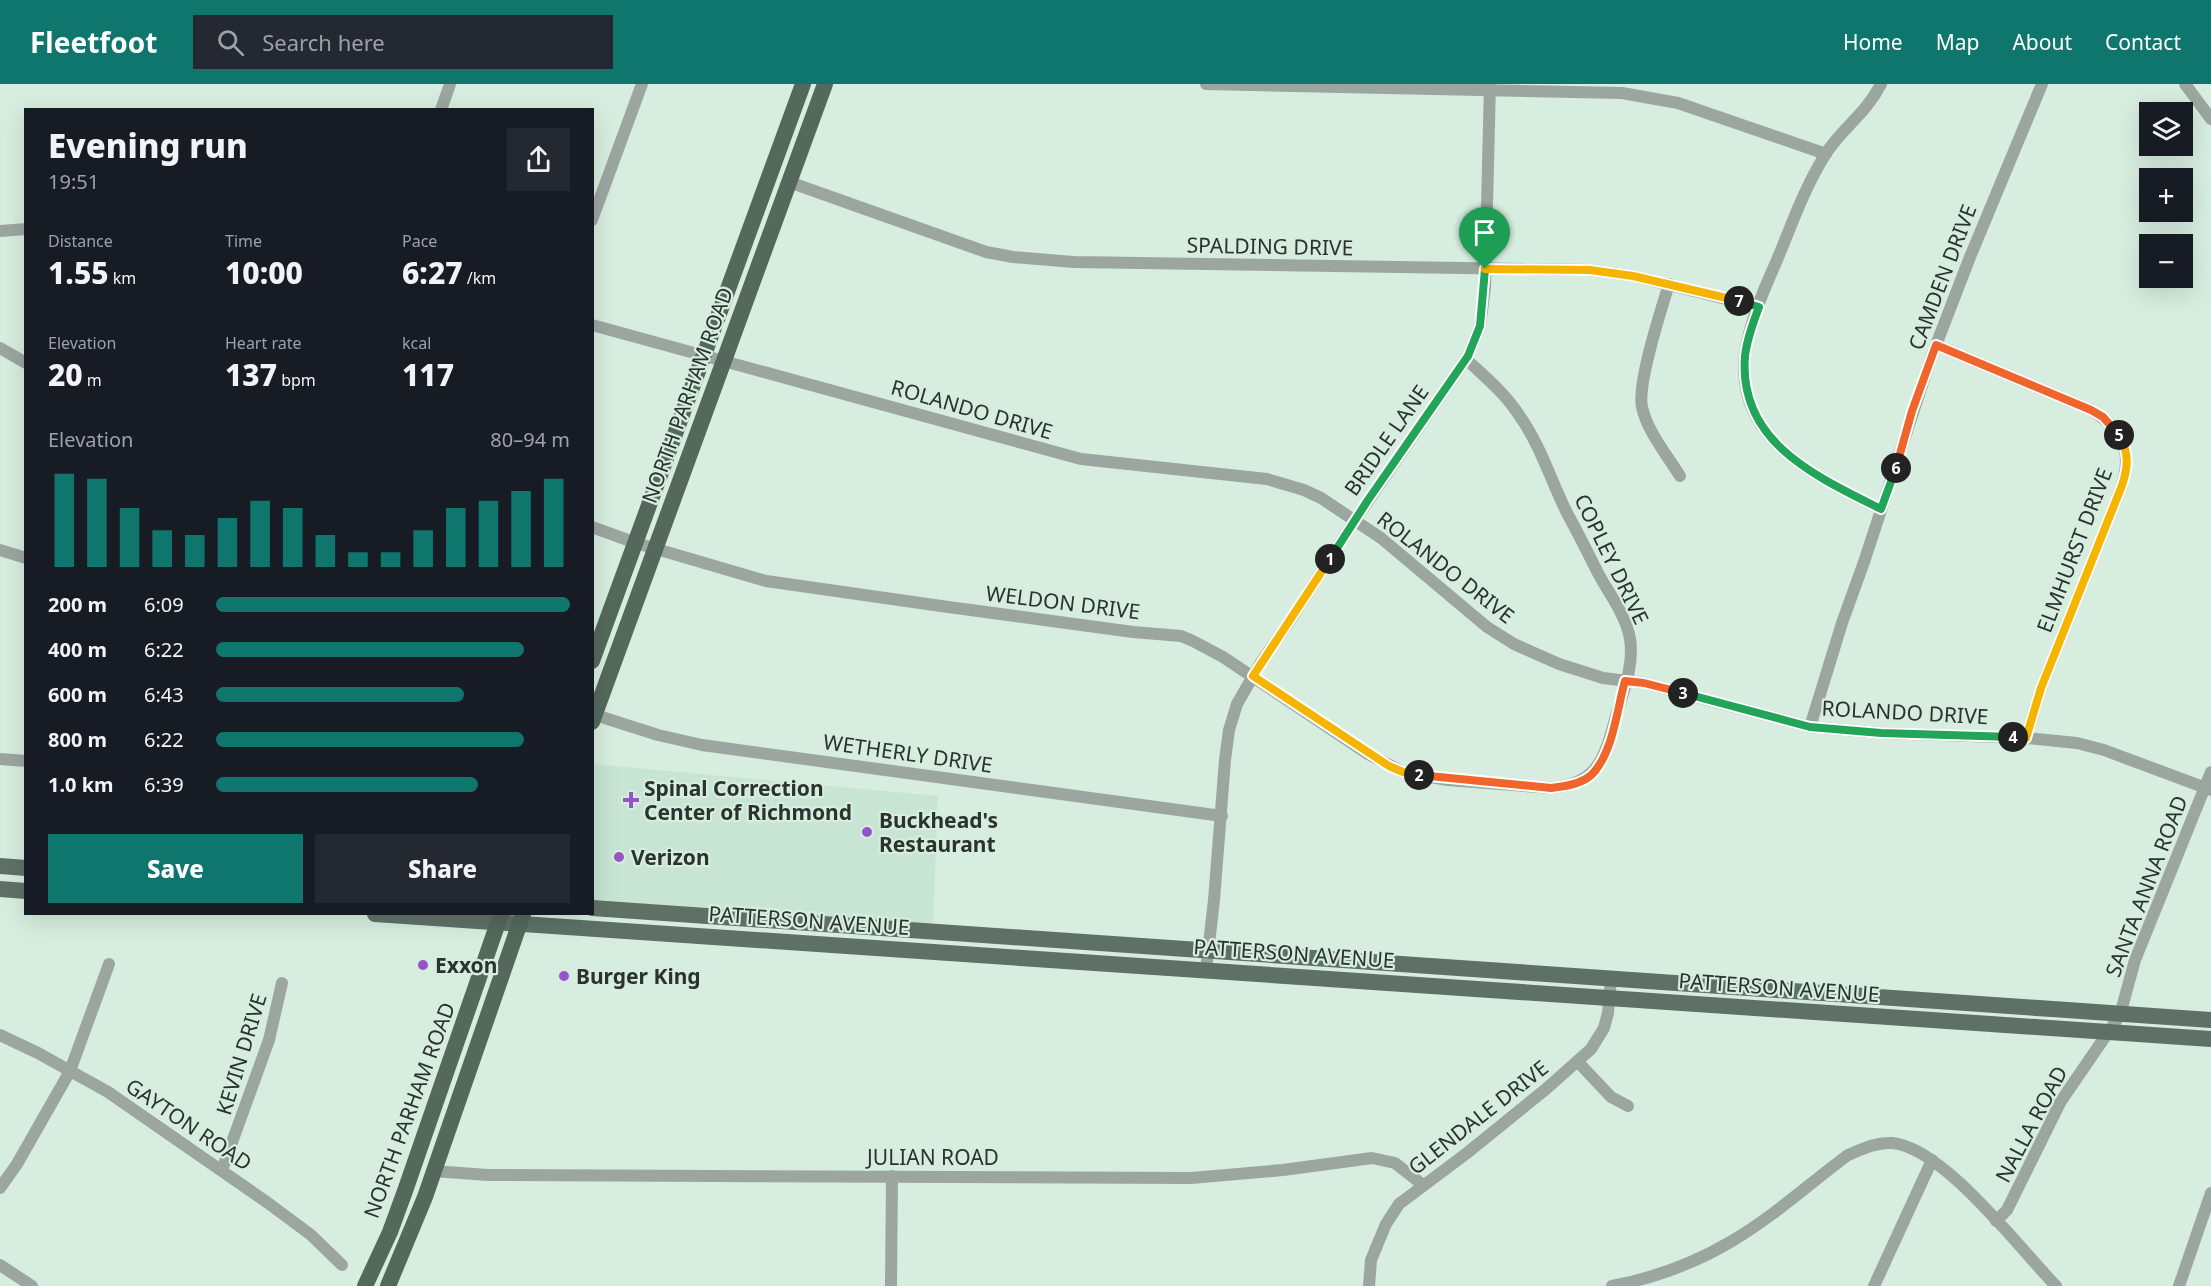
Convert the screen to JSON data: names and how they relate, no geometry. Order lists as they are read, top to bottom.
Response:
{
  "streets": {
    "highway": ["NORTH PARHAM ROAD"],
    "main road": ["PATTERSON AVENUE"],
    "street": [
      "SPALDING DRIVE",
      "CAMDEN DRIVE",
      "ROLANDO DRIVE",
      "BRIDLE LANE",
      "ELMHURST DRIVE",
      "COPLEY DRIVE",
      "WELDON DRIVE",
      "WETHERLY DRIVE",
      "SANTA ANNA ROAD",
      "KEVIN DRIVE",
      "GLENDALE DRIVE",
      "GAYTON ROAD",
      "NALLA ROAD",
      "JULIAN ROAD"
    ]
  },
  "crossings": [
    ["SPALDING DRIVE", "NORTH PARHAM ROAD"],
    ["SPALDING DRIVE", "BRIDLE LANE"],
    ["CAMDEN DRIVE", "ROLANDO DRIVE"],
    ["CAMDEN DRIVE", "ELMHURST DRIVE"],
    ["NORTH PARHAM ROAD", "ROLANDO DRIVE"],
    ["NORTH PARHAM ROAD", "WELDON DRIVE"],
    ["NORTH PARHAM ROAD", "PATTERSON AVENUE"],
    ["NORTH PARHAM ROAD", "JULIAN ROAD"],
    ["ROLANDO DRIVE", "BRIDLE LANE"],
    ["ROLANDO DRIVE", "ELMHURST DRIVE"],
    ["ROLANDO DRIVE", "COPLEY DRIVE"],
    ["ROLANDO DRIVE", "SANTA ANNA ROAD"],
    ["BRIDLE LANE", "COPLEY DRIVE"],
    ["BRIDLE LANE", "WELDON DRIVE"],
    ["BRIDLE LANE", "WETHERLY DRIVE"],
    ["BRIDLE LANE", "PATTERSON AVENUE"],
    ["COPLEY DRIVE", "WELDON DRIVE"],
    ["SANTA ANNA ROAD", "PATTERSON AVENUE"],
    ["SANTA ANNA ROAD", "NALLA ROAD"],
    ["PATTERSON AVENUE", "GLENDALE DRIVE"],
    ["PATTERSON AVENUE", "NALLA ROAD"],
    ["KEVIN DRIVE", "GAYTON ROAD"],
    ["GLENDALE DRIVE", "JULIAN ROAD"]
  ],
  "places": {
    "health": ["Spinal Correction Center of Richmond"],
    "other": [
      "Buckhead's Restaurant",
      "Verizon",
      "Exxon",
      "Burger King"
    ]
  },
  "page": {
    "header": "Fleetfoot",
    "search": "Search here",
    "nav": [
      "Home",
      "Map",
      "About",
      "Contact"
    ],
    "map_buttons": ["+", "−"],
    "heading": ["Evening run", "19:51"],
    "stats": [
      ["Distance", "1.55 km"],
      ["Time", "10:00"],
      ["Pace", "6:27 /km"],
      ["Elevation", "20 m"],
      ["Heart rate", "137 bpm"],
      ["kcal", "117"]
    ],
    "pins": [
      "7",
      "5",
      "6",
      "1",
      "3",
      "4",
      "2"
    ],
    "chart": ["Elevation", "80–94 m"],
    "list": [
      {
        "name": "200 m",
        "note": "6:09"
      },
      {
        "name": "400 m",
        "note": "6:22"
      },
      {
        "name": "600 m",
        "note": "6:43"
      },
      {
        "name": "800 m",
        "note": "6:22"
      },
      {
        "name": "1.0 km",
        "note": "6:39"
      }
    ],
    "buttons": ["Save", "Share"]
  }
}
